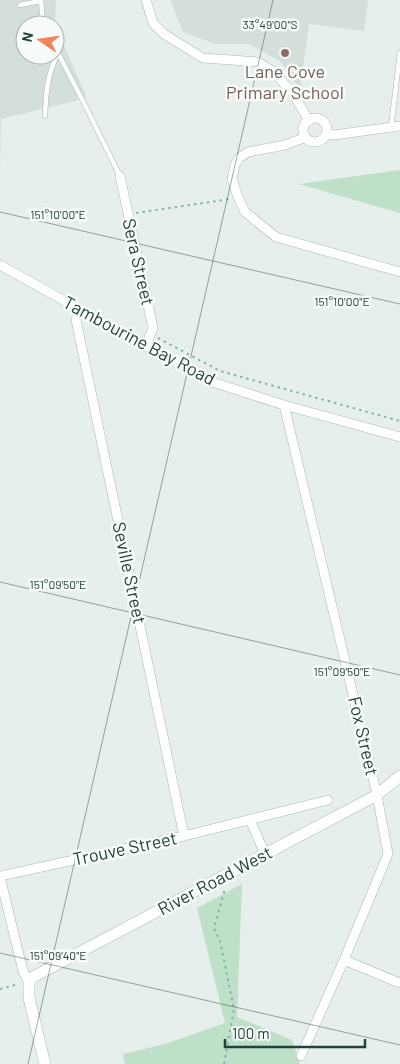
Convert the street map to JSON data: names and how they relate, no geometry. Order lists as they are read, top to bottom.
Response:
{
  "streets": {
    "main road": ["River Road West"],
    "street": [
      "Sera Street",
      "Tambourine Bay Road",
      "Seville Street",
      "Fox Street",
      "Trouve Street"
    ]
  },
  "crossings": [
    ["Sera Street", "Tambourine Bay Road"],
    ["Tambourine Bay Road", "Seville Street"],
    ["Tambourine Bay Road", "Fox Street"],
    ["Seville Street", "Trouve Street"],
    ["Fox Street", "River Road West"]
  ],
  "places": ["Lane Cove Primary School"],
  "scale_bar": "100 m",
  "north": "left",
  "coordinates": [
    "33°49'00\"S",
    "151°10'00\"E",
    "151°09'50\"E",
    "151°09'40\"E"
  ]
}
